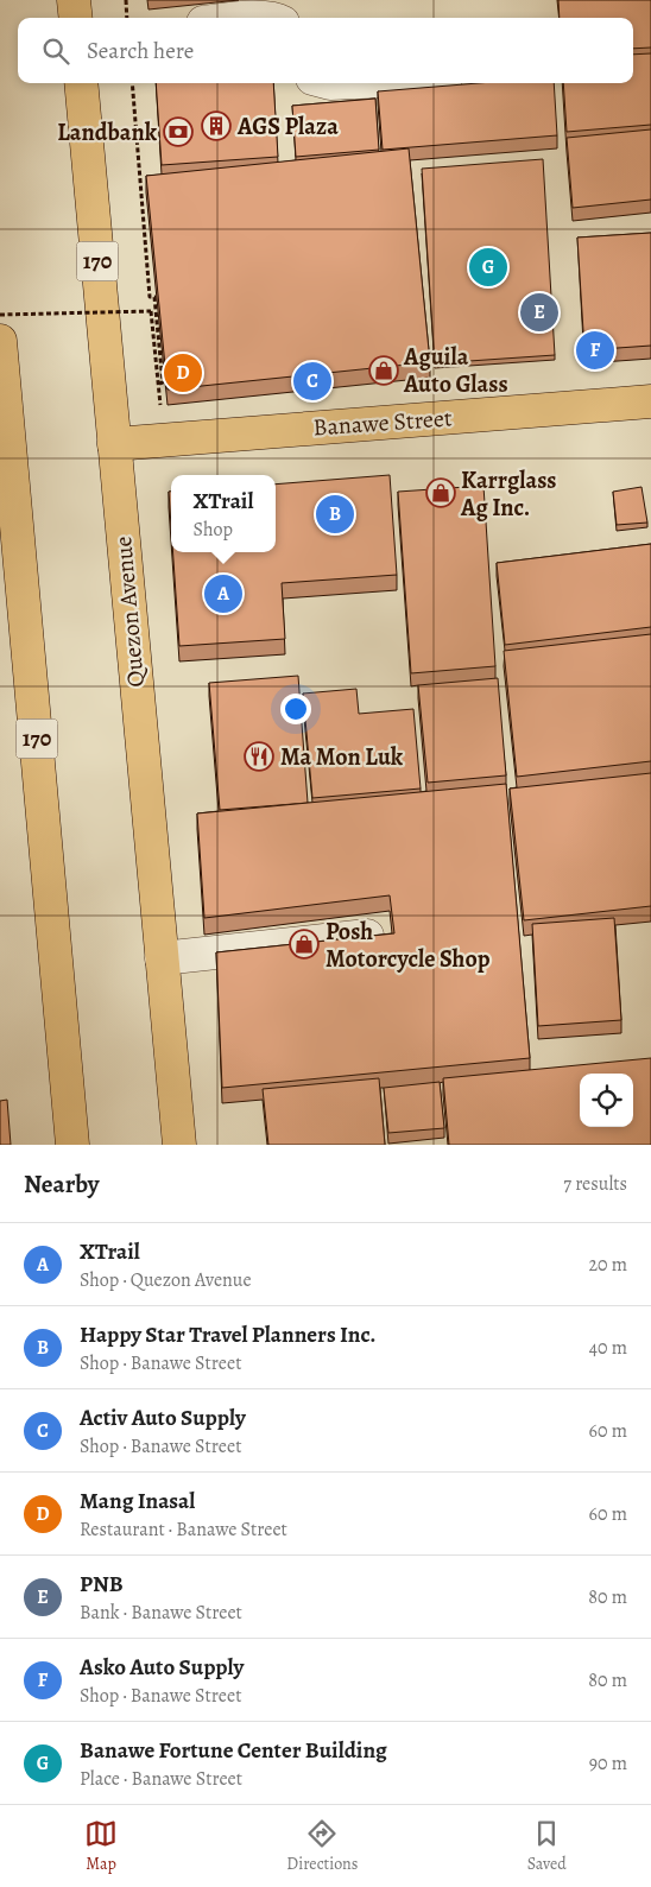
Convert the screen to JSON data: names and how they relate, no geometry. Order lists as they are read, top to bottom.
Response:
{
  "streets": {
    "main road": ["170", "Banawe Street", "Quezon Avenue"]
  },
  "crossings": [
    ["Banawe Street", "Quezon Avenue"]
  ],
  "places": {
    "building": ["AGS Plaza"],
    "bank": ["Landbank"],
    "shop": ["Aguila Auto Glass", "Karrglass Ag Inc.", "Posh Motorcycle Shop"],
    "restaurant": ["Ma Mon Luk"]
  },
  "page": {
    "search": "Search here",
    "pins": [
      "G",
      "E",
      "F",
      "D",
      "C",
      "B",
      "A"
    ],
    "popup": ["XTrail", "Shop"],
    "heading": ["Nearby", "7 results"],
    "list": [
      {
        "mark": "A",
        "name": "XTrail",
        "note": "Shop · Quezon Avenue",
        "value": "20 m"
      },
      {
        "mark": "B",
        "name": "Happy Star Travel Planners Inc.",
        "note": "Shop · Banawe Street",
        "value": "40 m"
      },
      {
        "mark": "C",
        "name": "Activ Auto Supply",
        "note": "Shop · Banawe Street",
        "value": "60 m"
      },
      {
        "mark": "D",
        "name": "Mang Inasal",
        "note": "Restaurant · Banawe Street",
        "value": "60 m"
      },
      {
        "mark": "E",
        "name": "PNB",
        "note": "Bank · Banawe Street",
        "value": "80 m"
      },
      {
        "mark": "F",
        "name": "Asko Auto Supply",
        "note": "Shop · Banawe Street",
        "value": "80 m"
      },
      {
        "mark": "G",
        "name": "Banawe Fortune Center Building",
        "note": "Place · Banawe Street",
        "value": "90 m"
      }
    ],
    "nav": ["Map", "Directions", "Saved"]
  }
}
